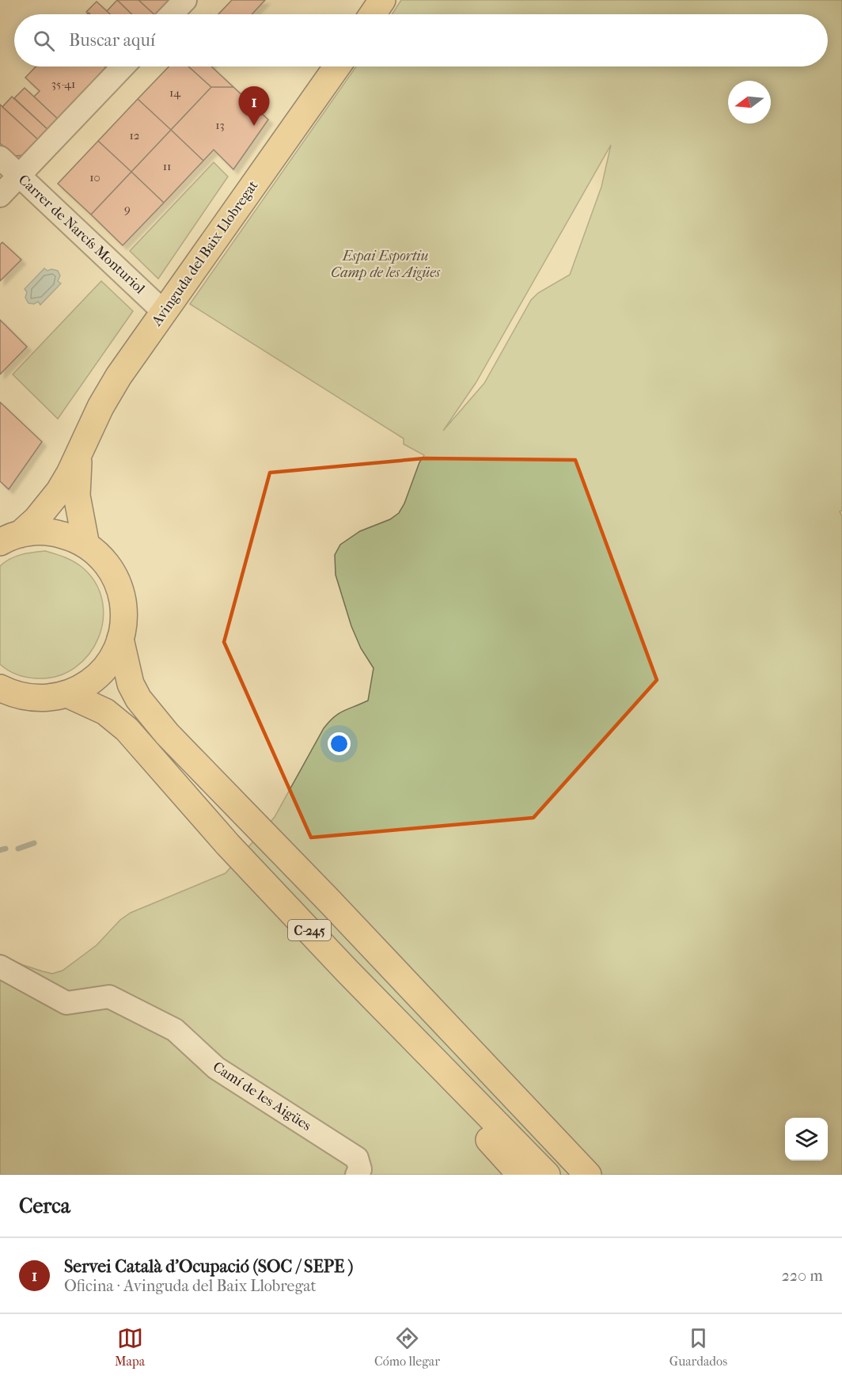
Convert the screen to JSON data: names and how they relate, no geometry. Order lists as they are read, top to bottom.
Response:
{
  "streets": {
    "main road": ["Avinguda del Baix Llobregat", "C-245"],
    "street": ["Carrer de Narcís Monturiol", "Camí de les Aigües"]
  },
  "crossings": [
    ["Carrer de Narcís Monturiol", "Avinguda del Baix Llobregat"]
  ],
  "parks": ["Espai Esportiu Camp de les Aigües"],
  "house_numbers": [
    "35-41",
    "14",
    "13",
    "12",
    "11",
    "10",
    "9"
  ],
  "north": "left",
  "page": {
    "search": "Buscar aquí",
    "pins": "1",
    "heading": "Cerca",
    "list": [
      {
        "mark": "1",
        "name": "Servei Català d'Ocupació (SOC / SEPE )",
        "note": "Oficina · Avinguda del Baix Llobregat",
        "value": "220 m"
      }
    ],
    "nav": ["Mapa", "Cómo llegar", "Guardados"]
  }
}
